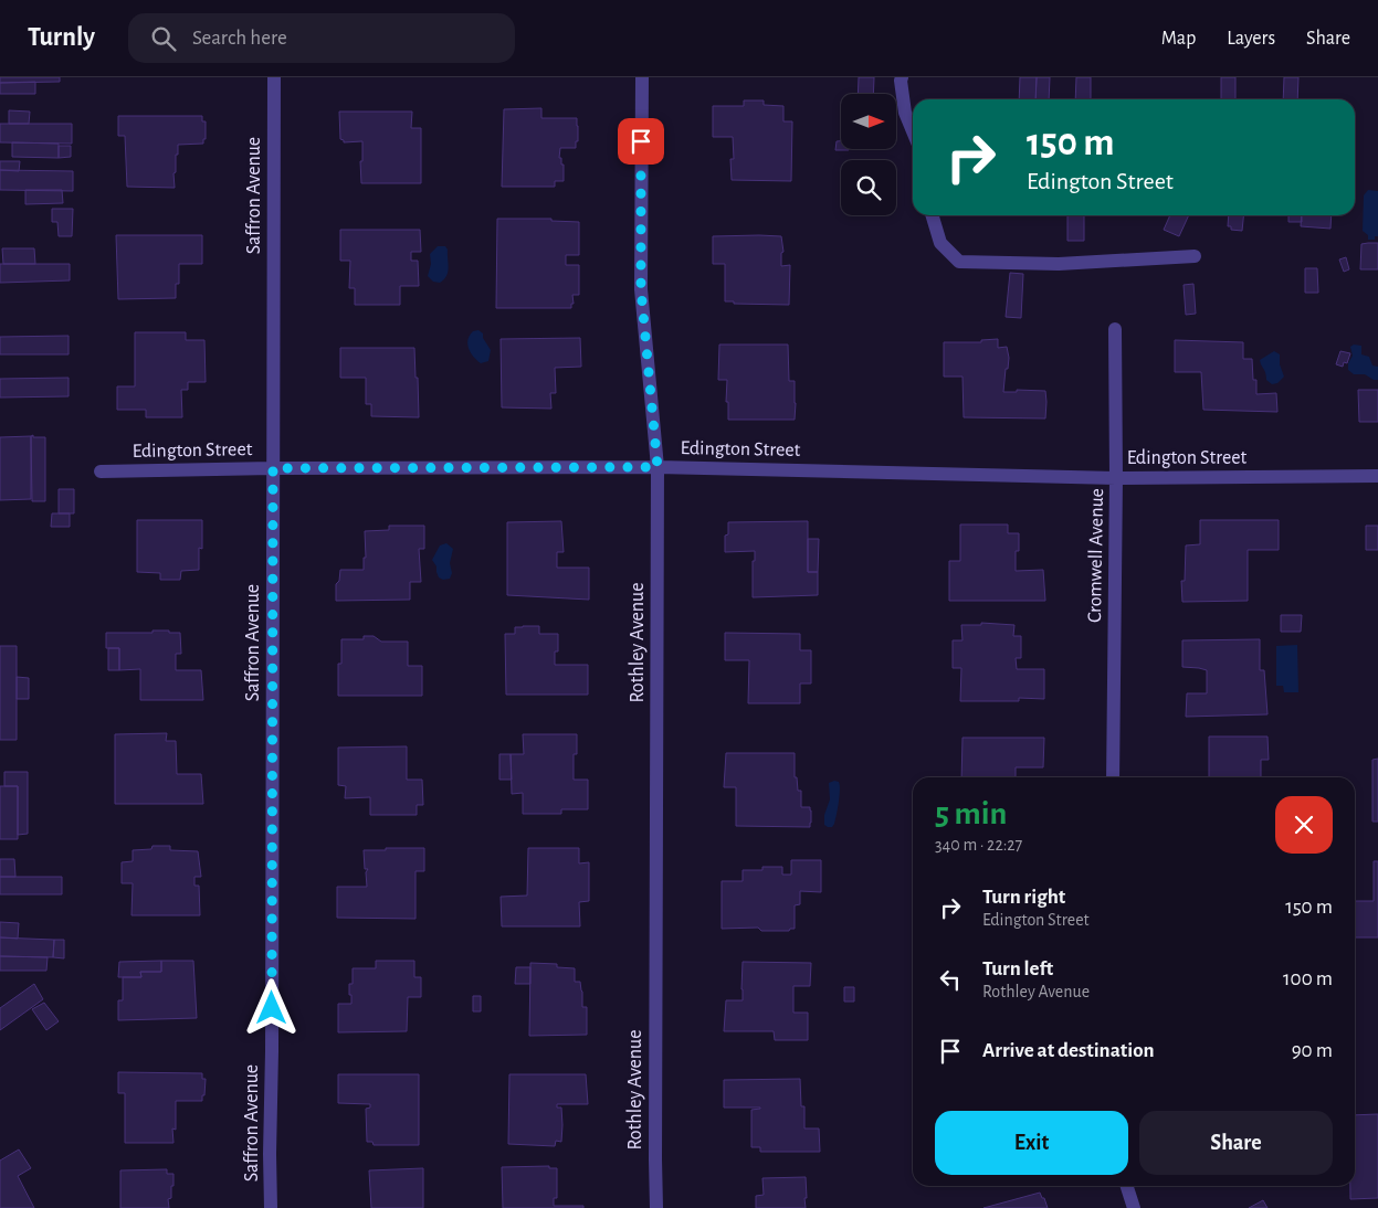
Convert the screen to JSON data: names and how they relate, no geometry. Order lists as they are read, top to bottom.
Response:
{
  "streets": {
    "street": [
      "Saffron Avenue",
      "Edington Street",
      "Cromwell Avenue",
      "Rothley Avenue"
    ]
  },
  "crossings": [
    ["Saffron Avenue", "Edington Street"],
    ["Edington Street", "Cromwell Avenue"],
    ["Edington Street", "Rothley Avenue"]
  ],
  "north": "right",
  "page": {
    "header": "Turnly",
    "search": "Search here",
    "nav": ["Map", "Layers", "Share"],
    "turn": ["150 m", "Edington Street"],
    "heading": ["5 min", "340 m · 22:27"],
    "list": [
      {
        "name": "Turn right",
        "note": "Edington Street",
        "value": "150 m"
      },
      {
        "name": "Turn left",
        "note": "Rothley Avenue",
        "value": "100 m"
      },
      {
        "name": "Arrive at destination",
        "value": "90 m"
      }
    ],
    "buttons": ["Exit", "Share"]
  }
}
